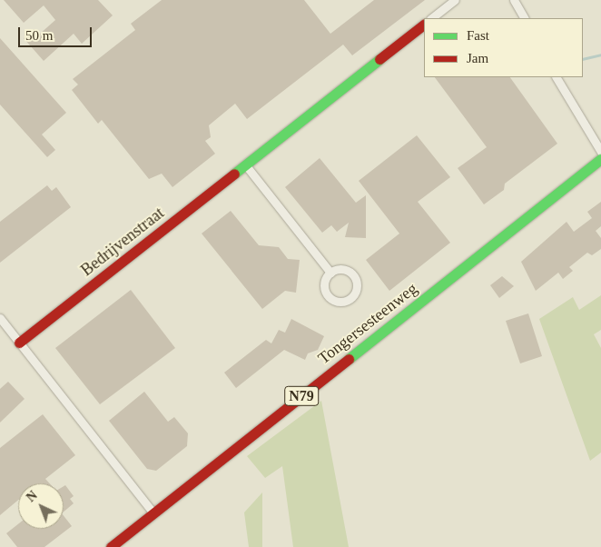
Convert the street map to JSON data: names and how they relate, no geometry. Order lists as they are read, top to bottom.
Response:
{
  "streets": {
    "main road": ["Bedrijvenstraat", "Tongersesteenweg", "N79"]
  },
  "legend": ["Fast", "Jam"],
  "scale_bar": "50 m",
  "north": "top left"
}
